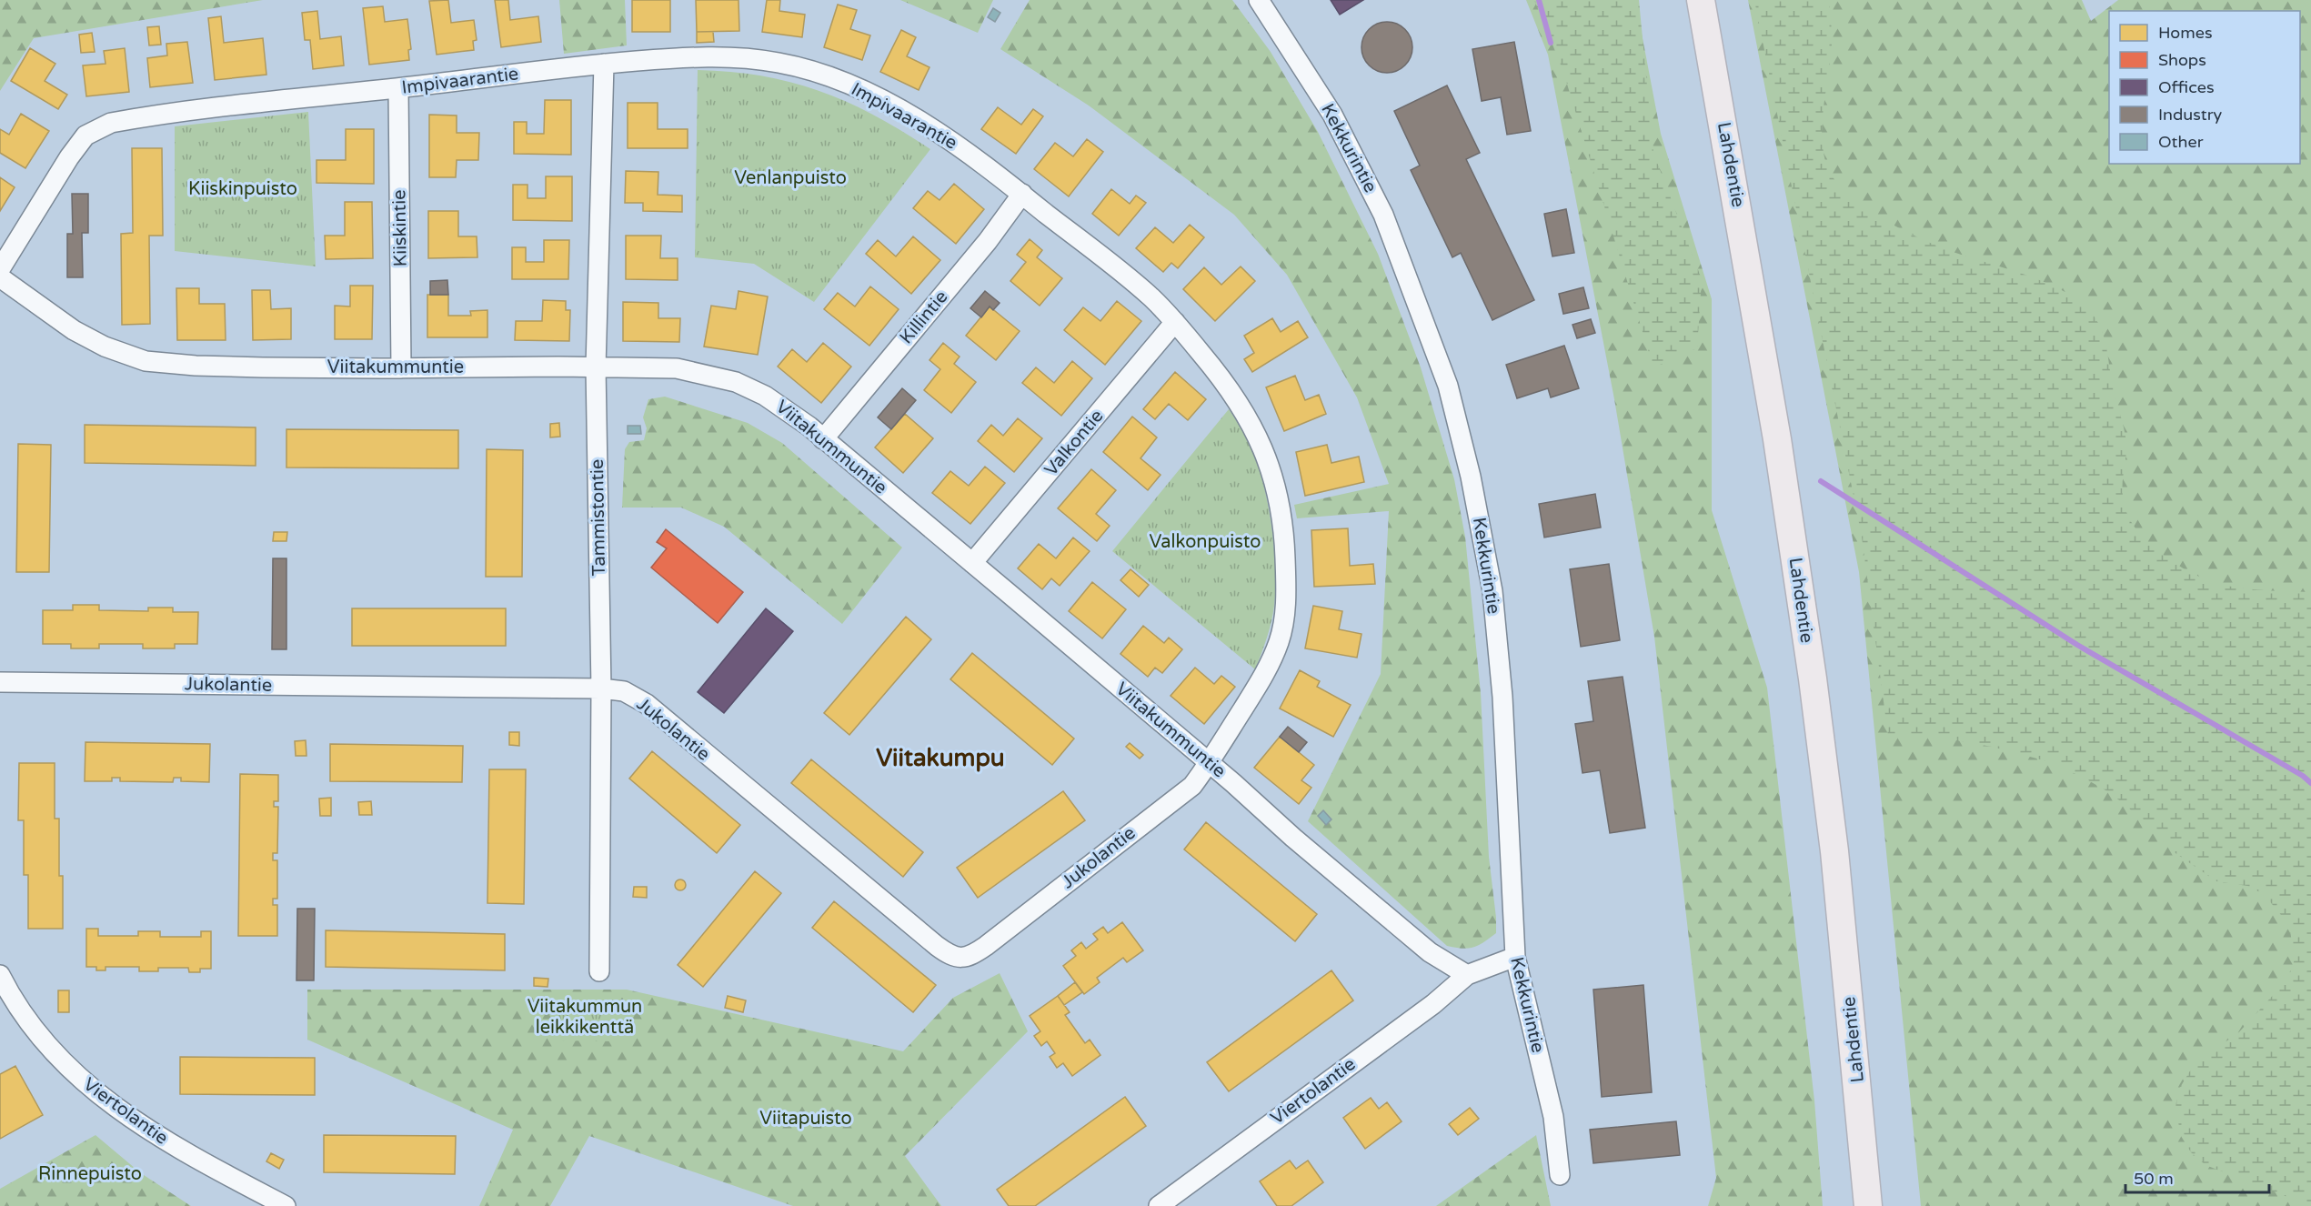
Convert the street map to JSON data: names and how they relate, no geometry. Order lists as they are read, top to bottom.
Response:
{
  "streets": {
    "highway": ["Lahdentie"],
    "street": [
      "Impivaarantie",
      "Kekkurintie",
      "Kiiskintie",
      "Killintie",
      "Viitakummuntie",
      "Valkontie",
      "Tammistontie",
      "Jukolantie",
      "Viertolantie"
    ]
  },
  "crossings": [
    ["Impivaarantie", "Kiiskintie"],
    ["Impivaarantie", "Killintie"],
    ["Impivaarantie", "Viitakummuntie"],
    ["Impivaarantie", "Valkontie"],
    ["Impivaarantie", "Tammistontie"],
    ["Impivaarantie", "Jukolantie"],
    ["Kiiskintie", "Viitakummuntie"],
    ["Killintie", "Viitakummuntie"],
    ["Viitakummuntie", "Valkontie"],
    ["Viitakummuntie", "Tammistontie"],
    ["Viitakummuntie", "Jukolantie"],
    ["Viitakummuntie", "Viertolantie"],
    ["Tammistontie", "Jukolantie"]
  ],
  "districts": ["Viitakumpu"],
  "parks": [
    "Venlanpuisto",
    "Kiiskinpuisto",
    "Valkonpuisto",
    "Viitakummun leikkikenttä",
    "Viitapuisto",
    "Rinnepuisto"
  ],
  "legend": [
    "Homes",
    "Shops",
    "Offices",
    "Industry",
    "Other"
  ],
  "scale_bar": "50 m"
}
